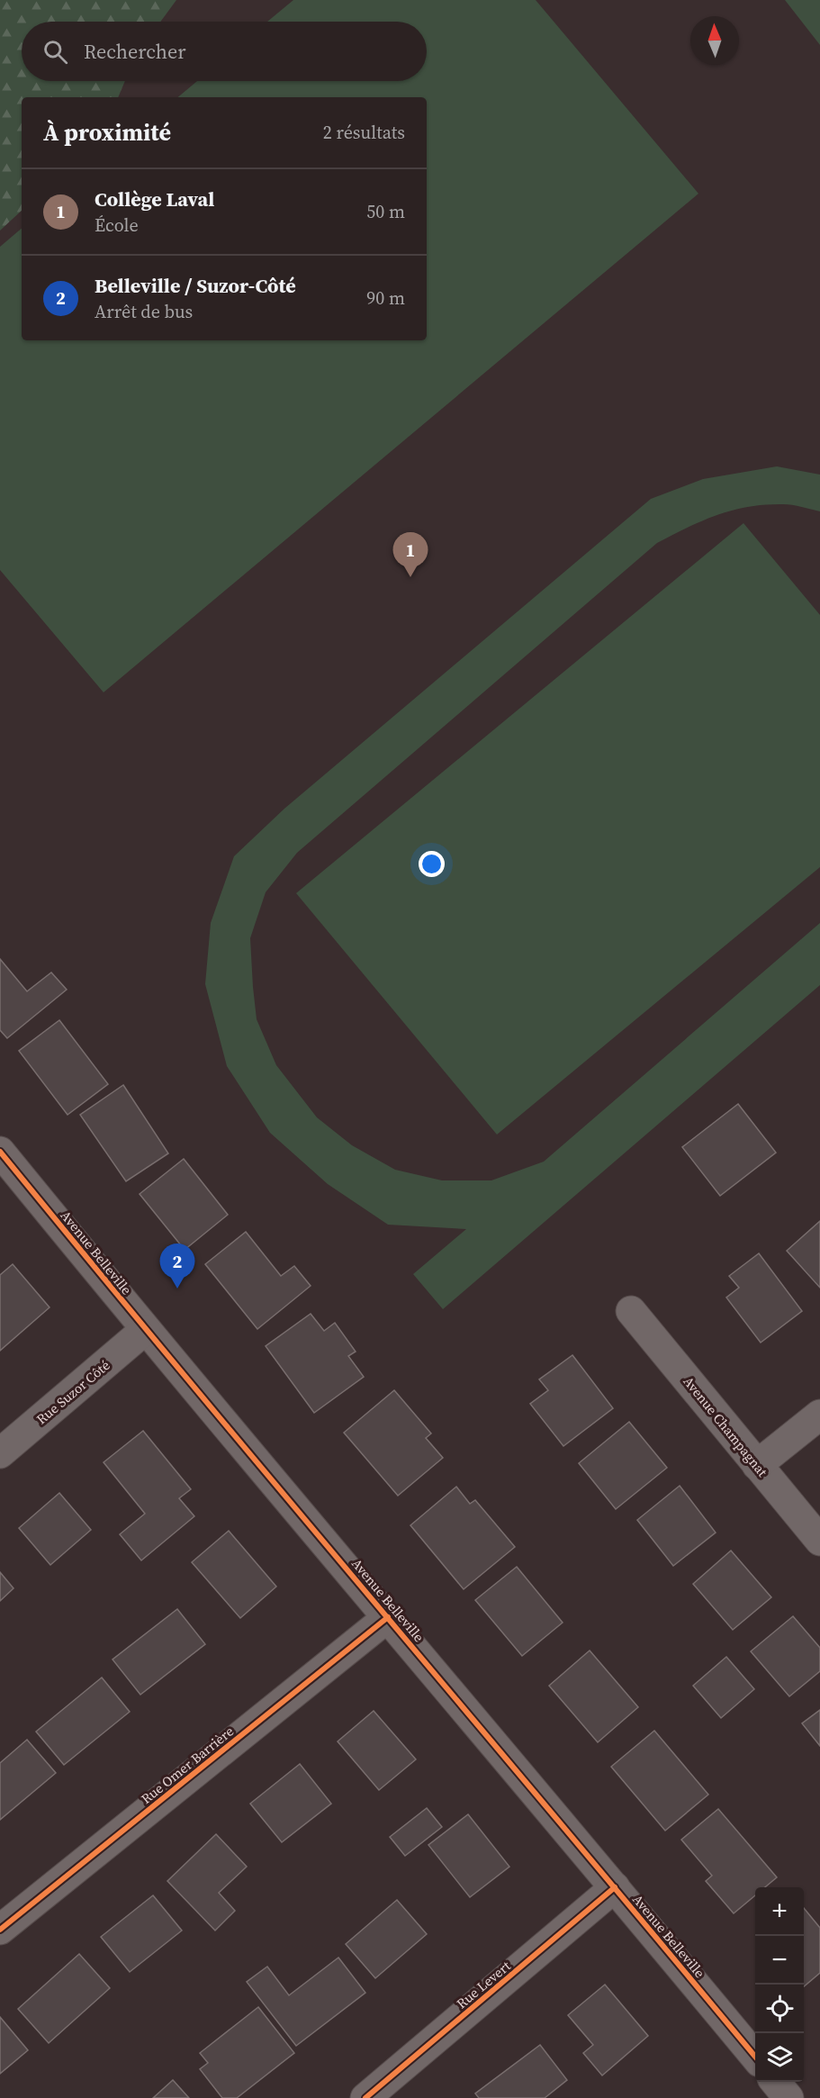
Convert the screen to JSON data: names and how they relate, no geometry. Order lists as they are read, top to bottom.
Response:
{
  "streets": {
    "street": [
      "Avenue Belleville",
      "Rue Suzor Côté",
      "Avenue Champagnat",
      "Rue Omer Barrière",
      "Rue Levert"
    ]
  },
  "crossings": [
    ["Avenue Belleville", "Rue Suzor Côté"],
    ["Avenue Belleville", "Rue Omer Barrière"],
    ["Avenue Belleville", "Rue Levert"]
  ],
  "north": "top",
  "page": {
    "search": "Rechercher",
    "heading": ["À proximité", "2 résultats"],
    "list": [
      {
        "mark": "1",
        "name": "Collège Laval",
        "note": "École",
        "value": "50 m"
      },
      {
        "mark": "2",
        "name": "Belleville / Suzor-Côté",
        "note": "Arrêt de bus",
        "value": "90 m"
      }
    ],
    "pins": ["1", "2"],
    "map_buttons": ["+", "−"]
  }
}
